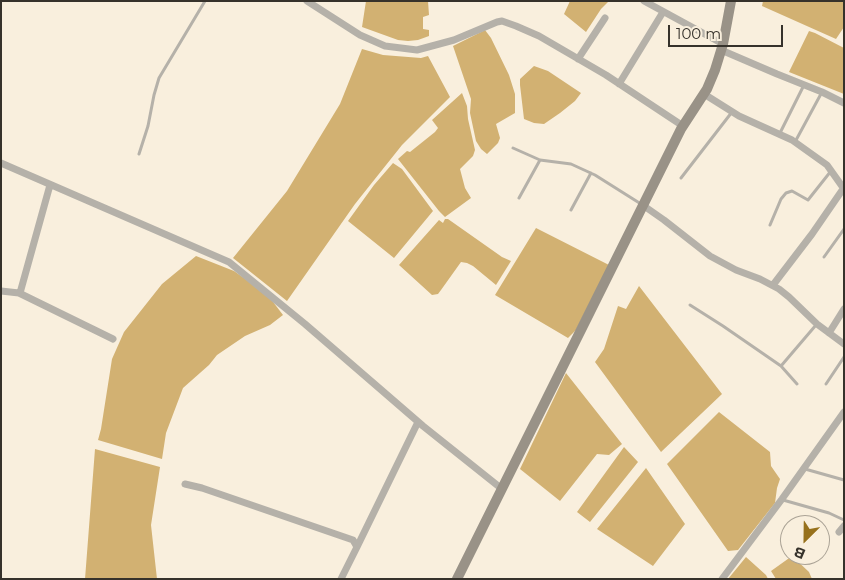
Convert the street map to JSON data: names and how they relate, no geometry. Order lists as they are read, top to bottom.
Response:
{
  "scale_bar": "100 m",
  "north": "bottom left"
}
